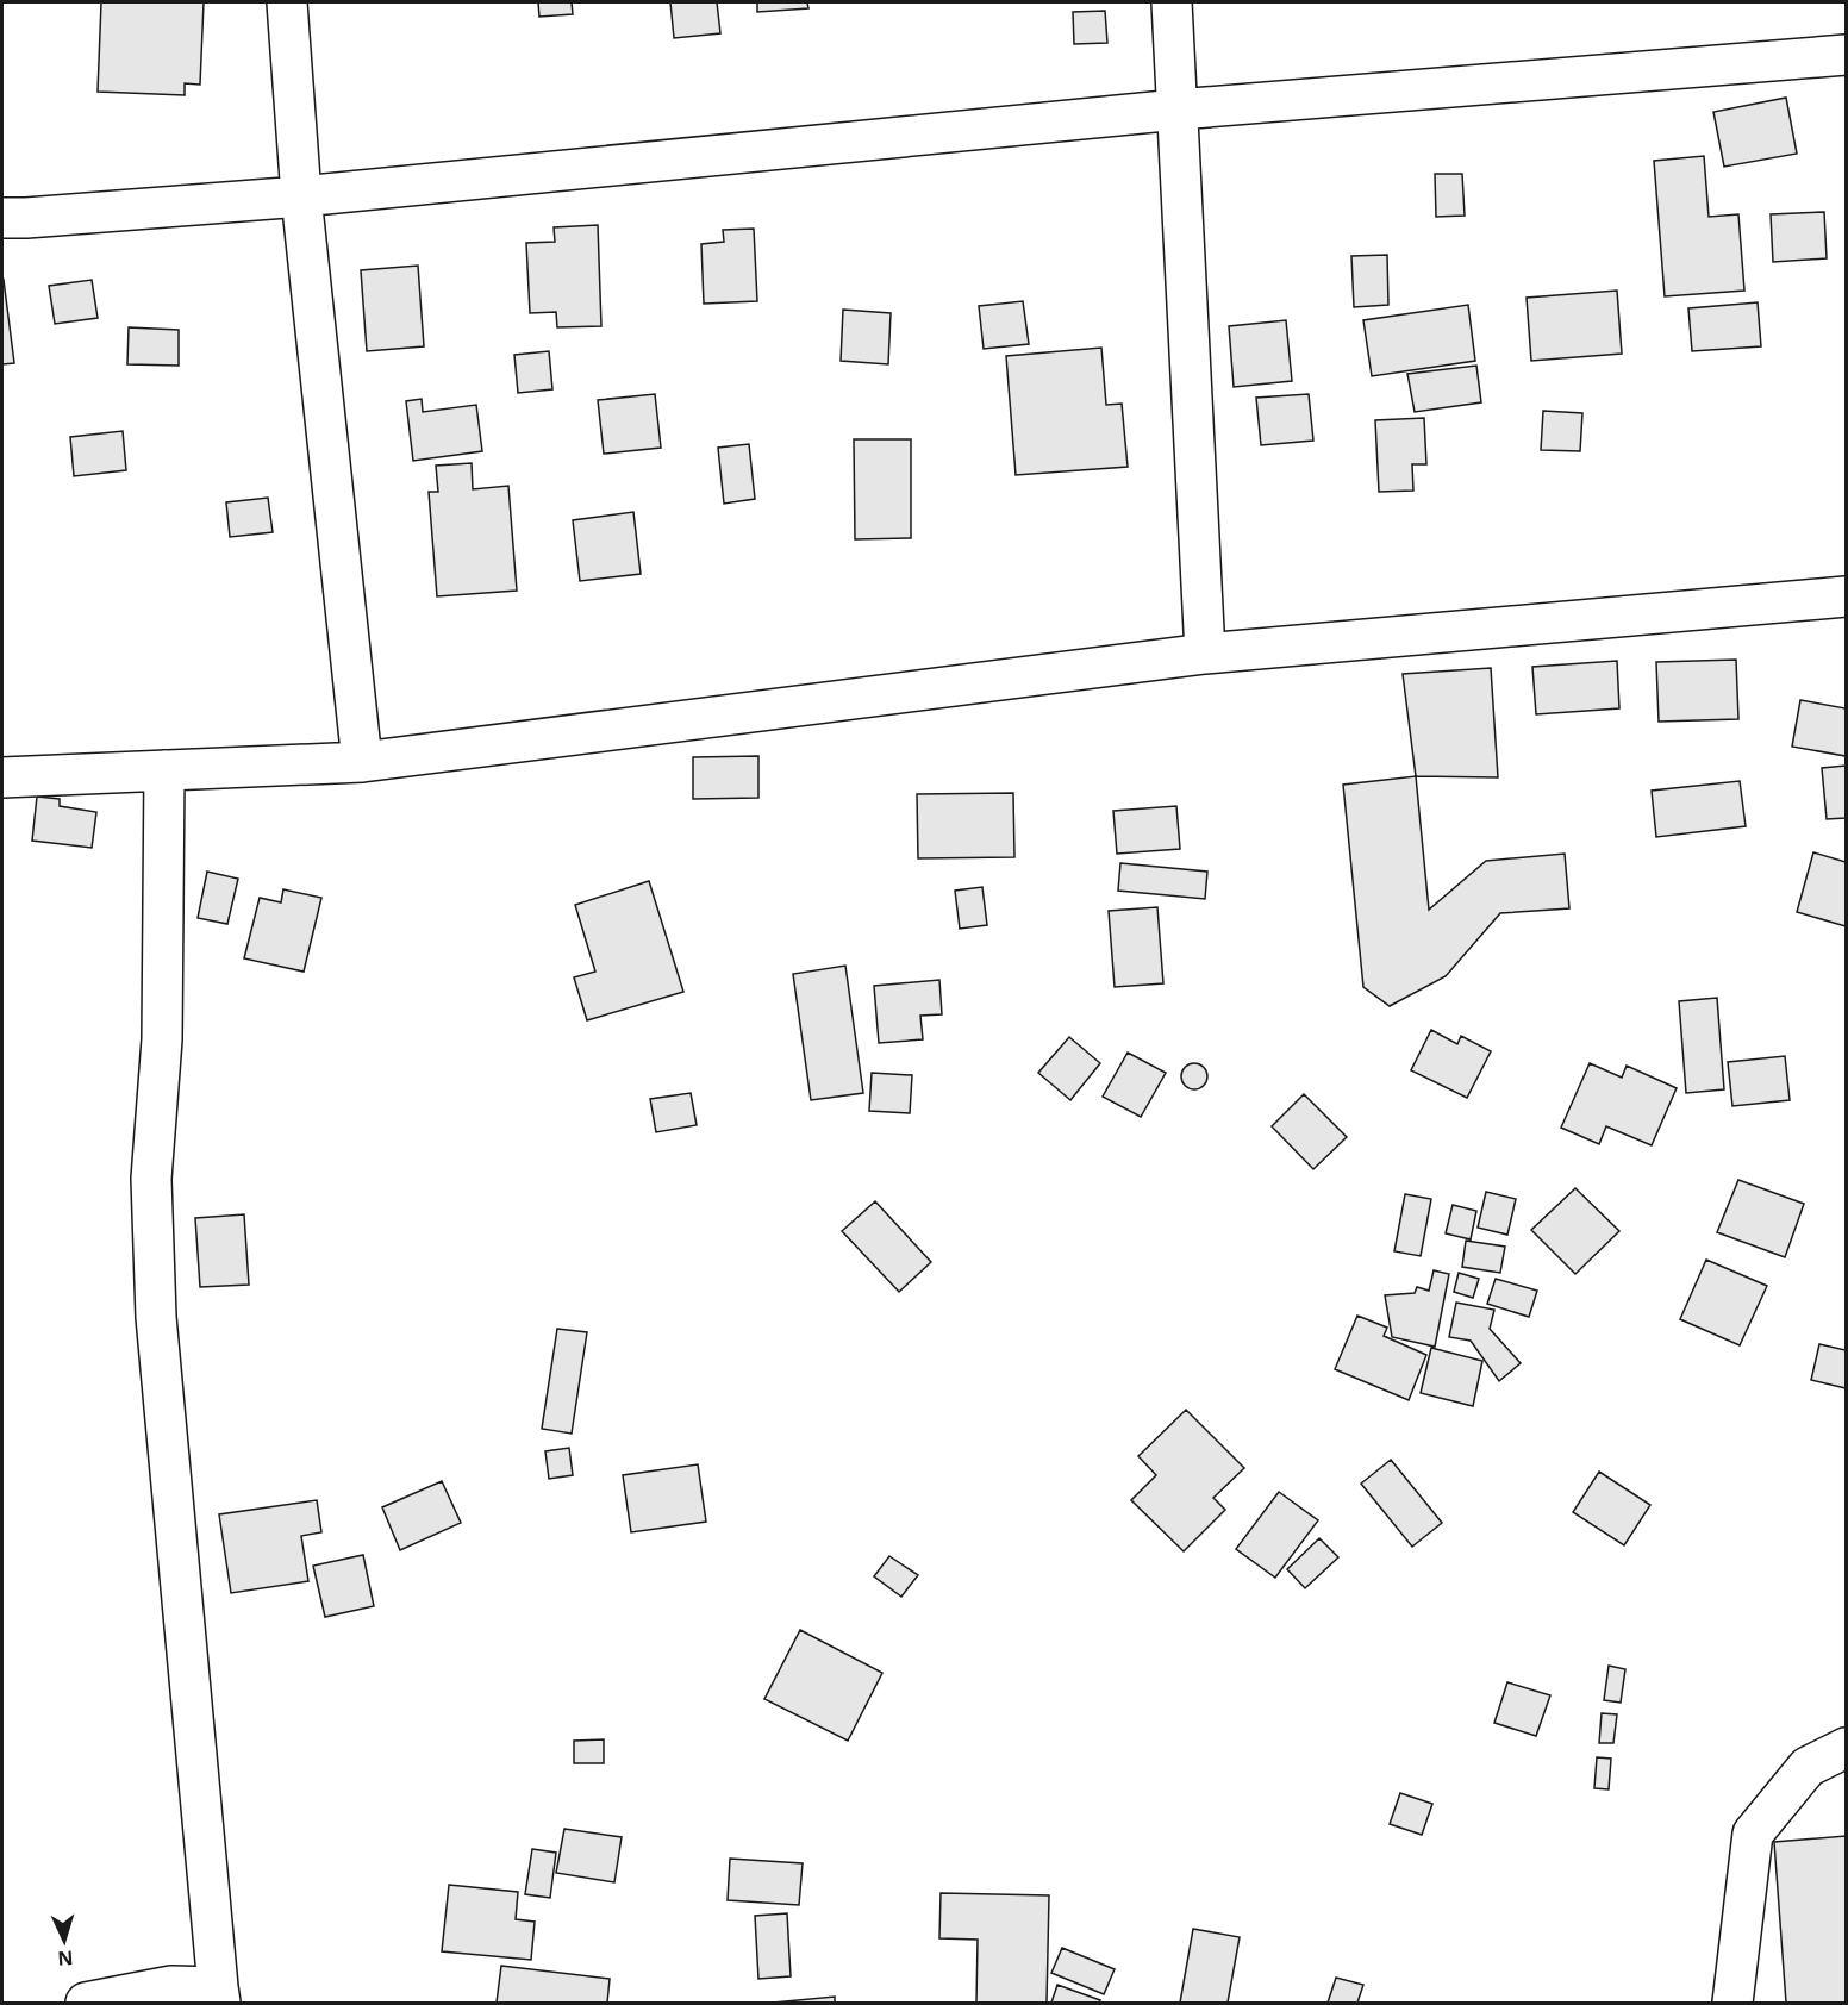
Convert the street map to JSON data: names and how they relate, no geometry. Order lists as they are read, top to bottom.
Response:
{
  "north": "bottom"
}
